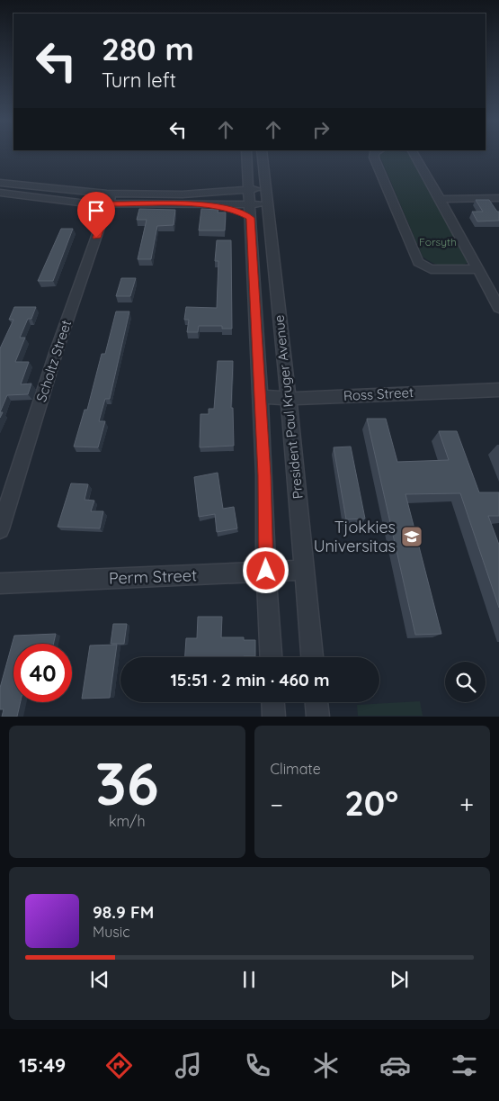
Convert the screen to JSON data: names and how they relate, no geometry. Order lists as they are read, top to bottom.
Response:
{
  "streets": {
    "street": [
      "Scholtz Street",
      "Ross Street",
      "President Paul Kruger Avenue",
      "Perm Street"
    ]
  },
  "crossings": [
    ["Ross Street", "President Paul Kruger Avenue"],
    ["President Paul Kruger Avenue", "Perm Street"]
  ],
  "parks": ["Forsyth"],
  "places": {
    "school or university": ["Tjokkies Universitas"]
  },
  "page": {
    "turn": ["280 m", "Turn left"],
    "limit": "40",
    "trip": "15:51 · 2 min · 460 m",
    "tile": [
      ["36", "km/h"],
      "Climate"
    ],
    "heat": ["−", "20°", "+"],
    "song": ["98.9 FM", "Music"],
    "tabs": "15:49"
  }
}
